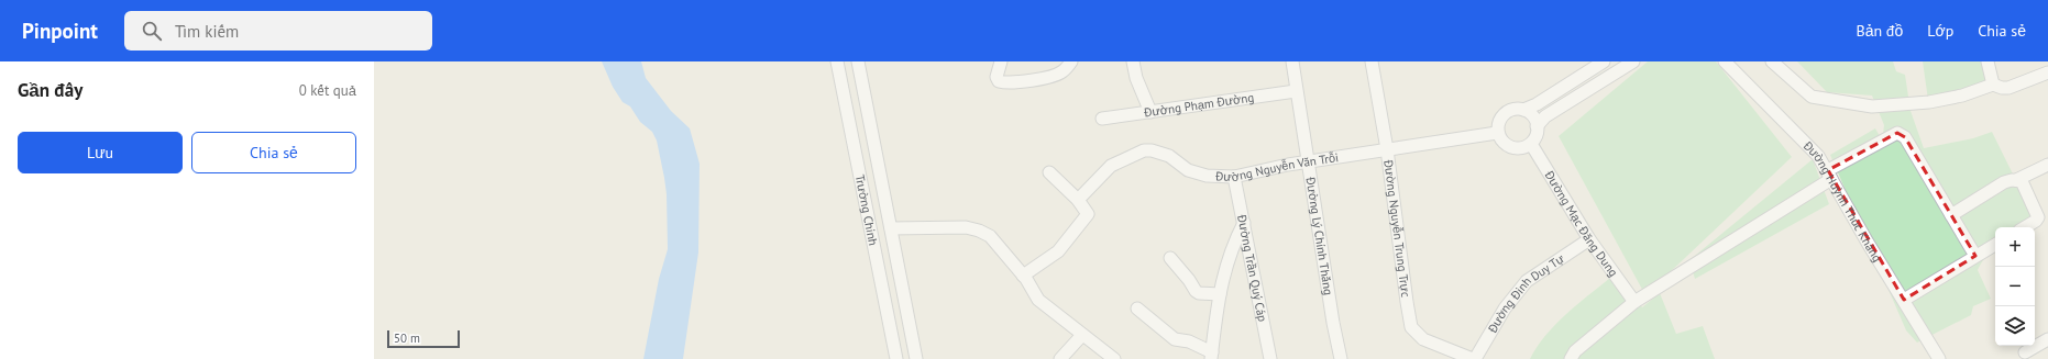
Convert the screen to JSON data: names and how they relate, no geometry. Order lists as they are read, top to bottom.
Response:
{
  "streets": {
    "street": [
      "Đường Phạm Đường",
      "Đường Nguyễn Văn Trỗi",
      "Đường Huỳnh Thúc Kháng",
      "Trường Chinh",
      "Đường Mạc Đăng Dung",
      "Đường Nguyễn Trung Trực",
      "Đường Lý Chính Thắng",
      "Đường Trần Quý Cáp",
      "Đường Đinh Duy Tự"
    ]
  },
  "crossings": [
    ["Đường Phạm Đường", "Đường Lý Chính Thắng"],
    ["Đường Nguyễn Văn Trỗi", "Đường Mạc Đăng Dung"],
    ["Đường Nguyễn Văn Trỗi", "Đường Nguyễn Trung Trực"],
    ["Đường Nguyễn Văn Trỗi", "Đường Lý Chính Thắng"],
    ["Đường Nguyễn Văn Trỗi", "Đường Trần Quý Cáp"],
    ["Đường Mạc Đăng Dung", "Đường Đinh Duy Tự"],
    ["Đường Nguyễn Trung Trực", "Đường Đinh Duy Tự"]
  ],
  "scale_bar": "50 m",
  "page": {
    "header": "Pinpoint",
    "search": "Tìm kiếm",
    "nav": ["Bản đồ", "Lớp", "Chia sẻ"],
    "heading": ["Gần đây", "0 kết quả"],
    "buttons": ["Lưu", "Chia sẻ"],
    "map_buttons": ["+", "−"],
    "scale": "50 m"
  }
}
